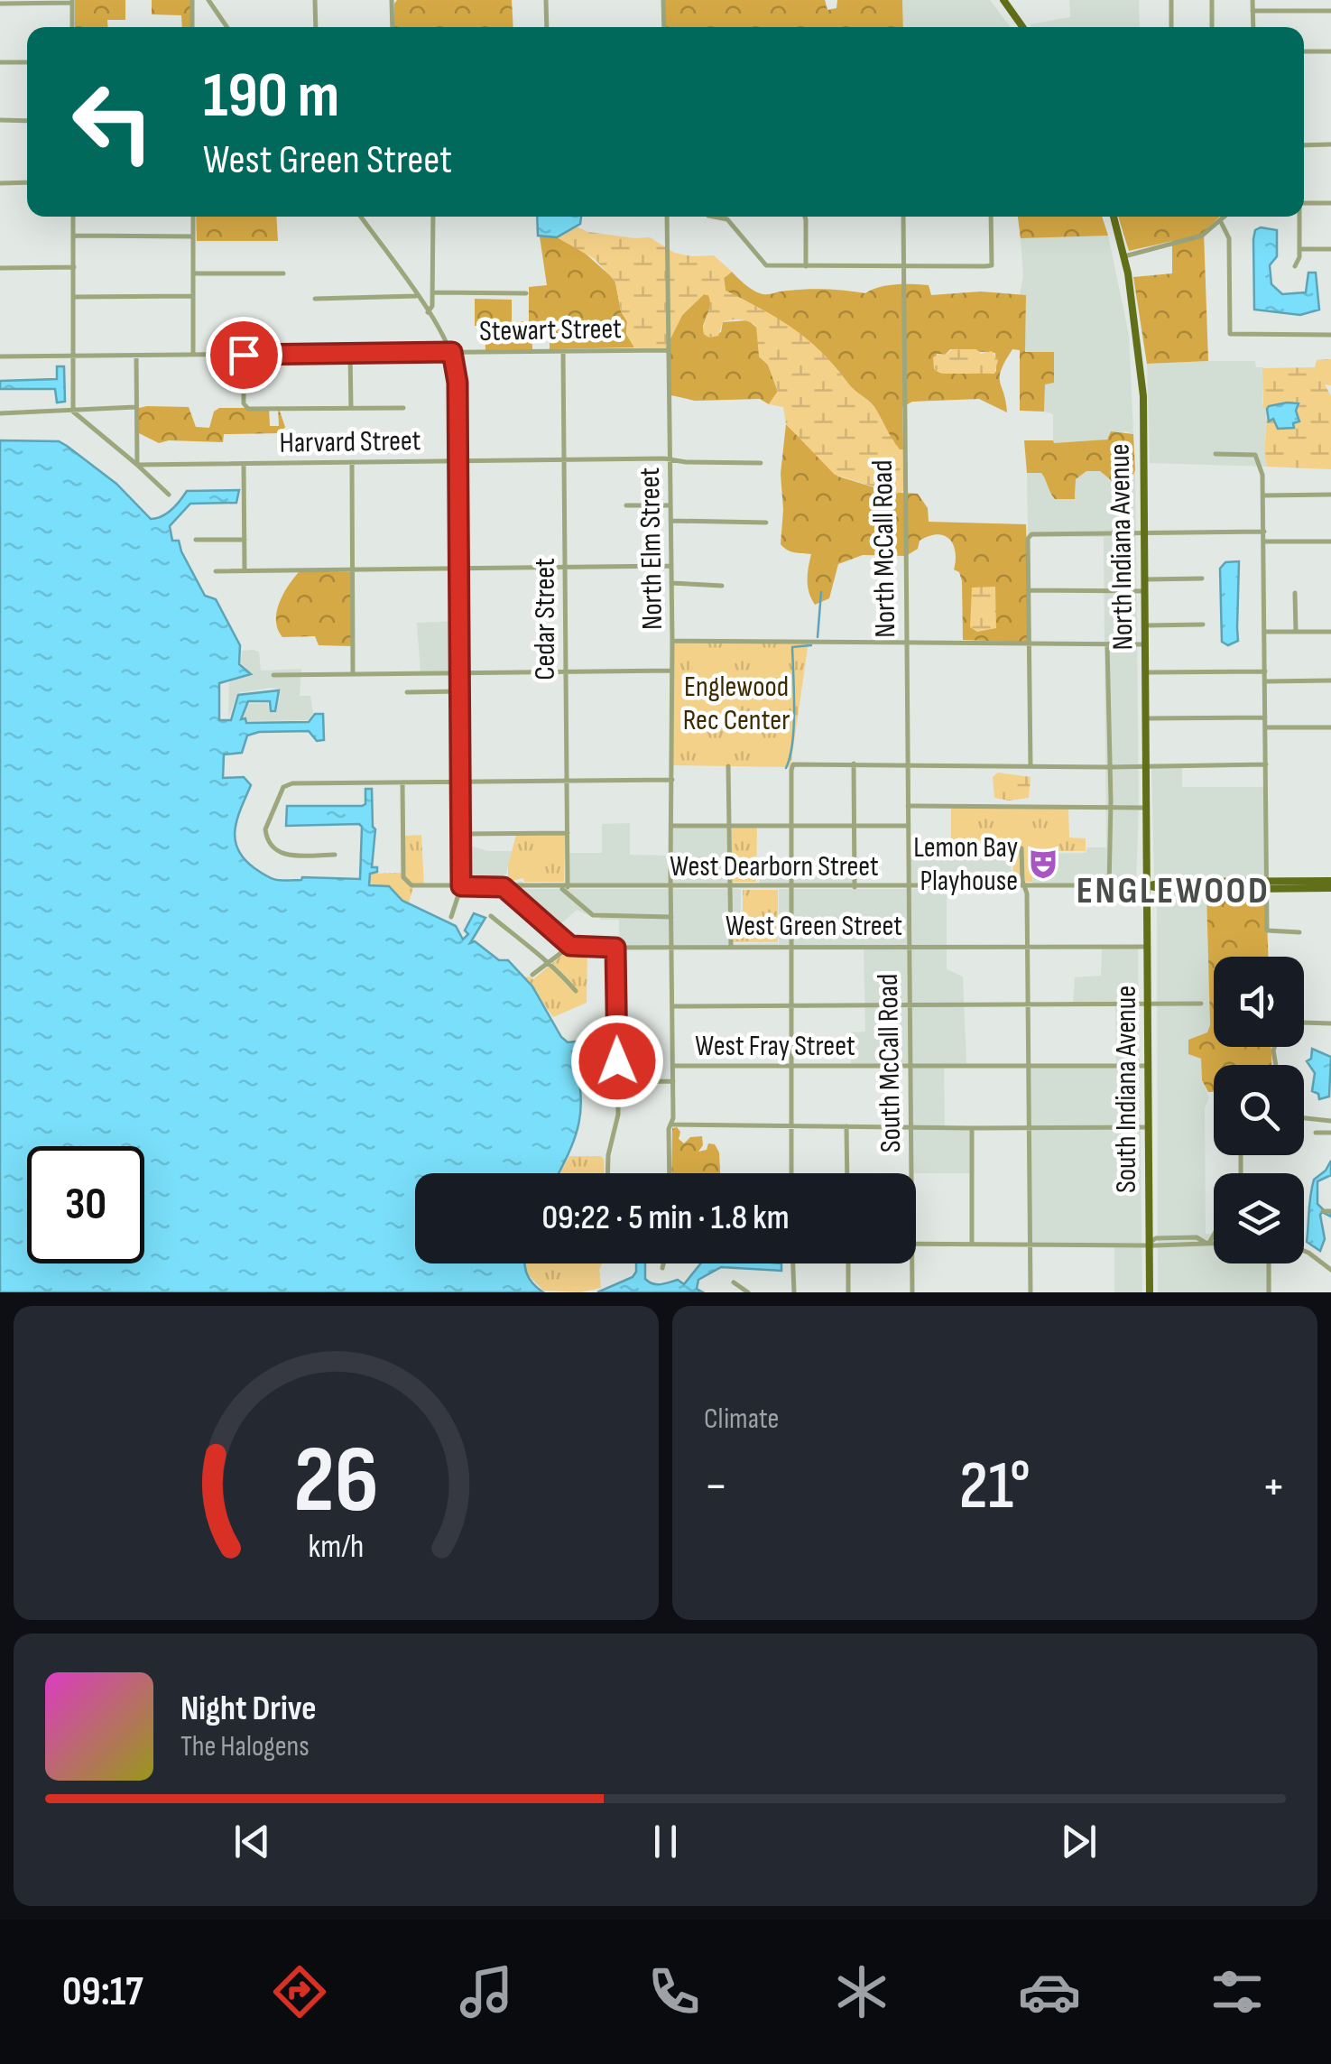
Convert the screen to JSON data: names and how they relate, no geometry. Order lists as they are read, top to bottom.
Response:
{
  "streets": {
    "main road": ["North Indiana Avenue", "South Indiana Avenue"],
    "street": [
      "Stewart Street",
      "Harvard Street",
      "North Elm Street",
      "North McCall Road",
      "Cedar Street",
      "West Dearborn Street",
      "West Green Street",
      "West Fray Street",
      "South McCall Road"
    ]
  },
  "crossings": [
    ["Stewart Street", "North Elm Street"],
    ["Stewart Street", "Cedar Street"],
    ["Harvard Street", "North Elm Street"],
    ["Harvard Street", "Cedar Street"],
    ["North Indiana Avenue", "West Dearborn Street"],
    ["North Indiana Avenue", "South Indiana Avenue"],
    ["North Elm Street", "West Dearborn Street"],
    ["North Elm Street", "West Green Street"],
    ["North Elm Street", "West Fray Street"],
    ["North McCall Road", "West Dearborn Street"],
    ["North McCall Road", "South McCall Road"],
    ["Cedar Street", "West Dearborn Street"],
    ["West Dearborn Street", "South McCall Road"],
    ["West Dearborn Street", "South Indiana Avenue"],
    ["West Green Street", "South McCall Road"],
    ["West Green Street", "South Indiana Avenue"],
    ["West Fray Street", "South McCall Road"],
    ["West Fray Street", "South Indiana Avenue"]
  ],
  "districts": ["ENGLEWOOD"],
  "parks": ["Englewood Rec Center"],
  "places": {
    "theatre": ["Lemon Bay Playhouse"]
  },
  "page": {
    "turn": ["190 m", "West Green Street"],
    "limit": "30",
    "trip": "09:22 · 5 min · 1.8 km",
    "tile": "Climate",
    "heat": ["−", "21°", "+"],
    "song": ["Night Drive", "The Halogens"],
    "tabs": "09:17",
    "gauge": ["26", "km/h"]
  }
}
